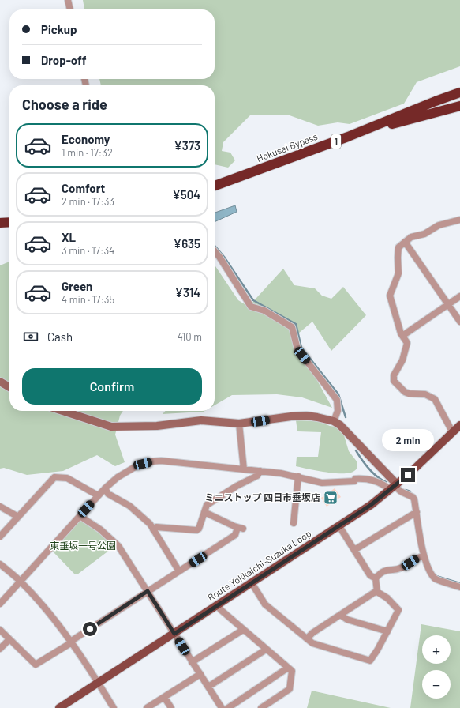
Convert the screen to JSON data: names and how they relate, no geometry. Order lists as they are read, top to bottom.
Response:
{
  "streets": {
    "highway": ["1", "Hokusei Bypass"],
    "main road": ["Route Yokkaichi-Suzuka Loop"]
  },
  "crossings": [
    ["1", "Hokusei Bypass"]
  ],
  "parks": ["東垂坂一号公園"],
  "places": {
    "supermarket": ["ミニストップ 四日市垂坂店"]
  },
  "page": {
    "banner": ["Pickup", "Drop-off"],
    "heading": "Choose a ride",
    "list": [
      {
        "name": "Economy",
        "note": "1 min · 17:32",
        "value": "¥373"
      },
      {
        "name": "Comfort",
        "note": "2 min · 17:33",
        "value": "¥504"
      },
      {
        "name": "XL",
        "note": "3 min · 17:34",
        "value": "¥635"
      },
      {
        "name": "Green",
        "note": "4 min · 17:35",
        "value": "¥314"
      }
    ],
    "pay": ["Cash", "410 m"],
    "buttons": "Confirm",
    "bubble": "2 min",
    "map_buttons": ["+", "−"]
  }
}
